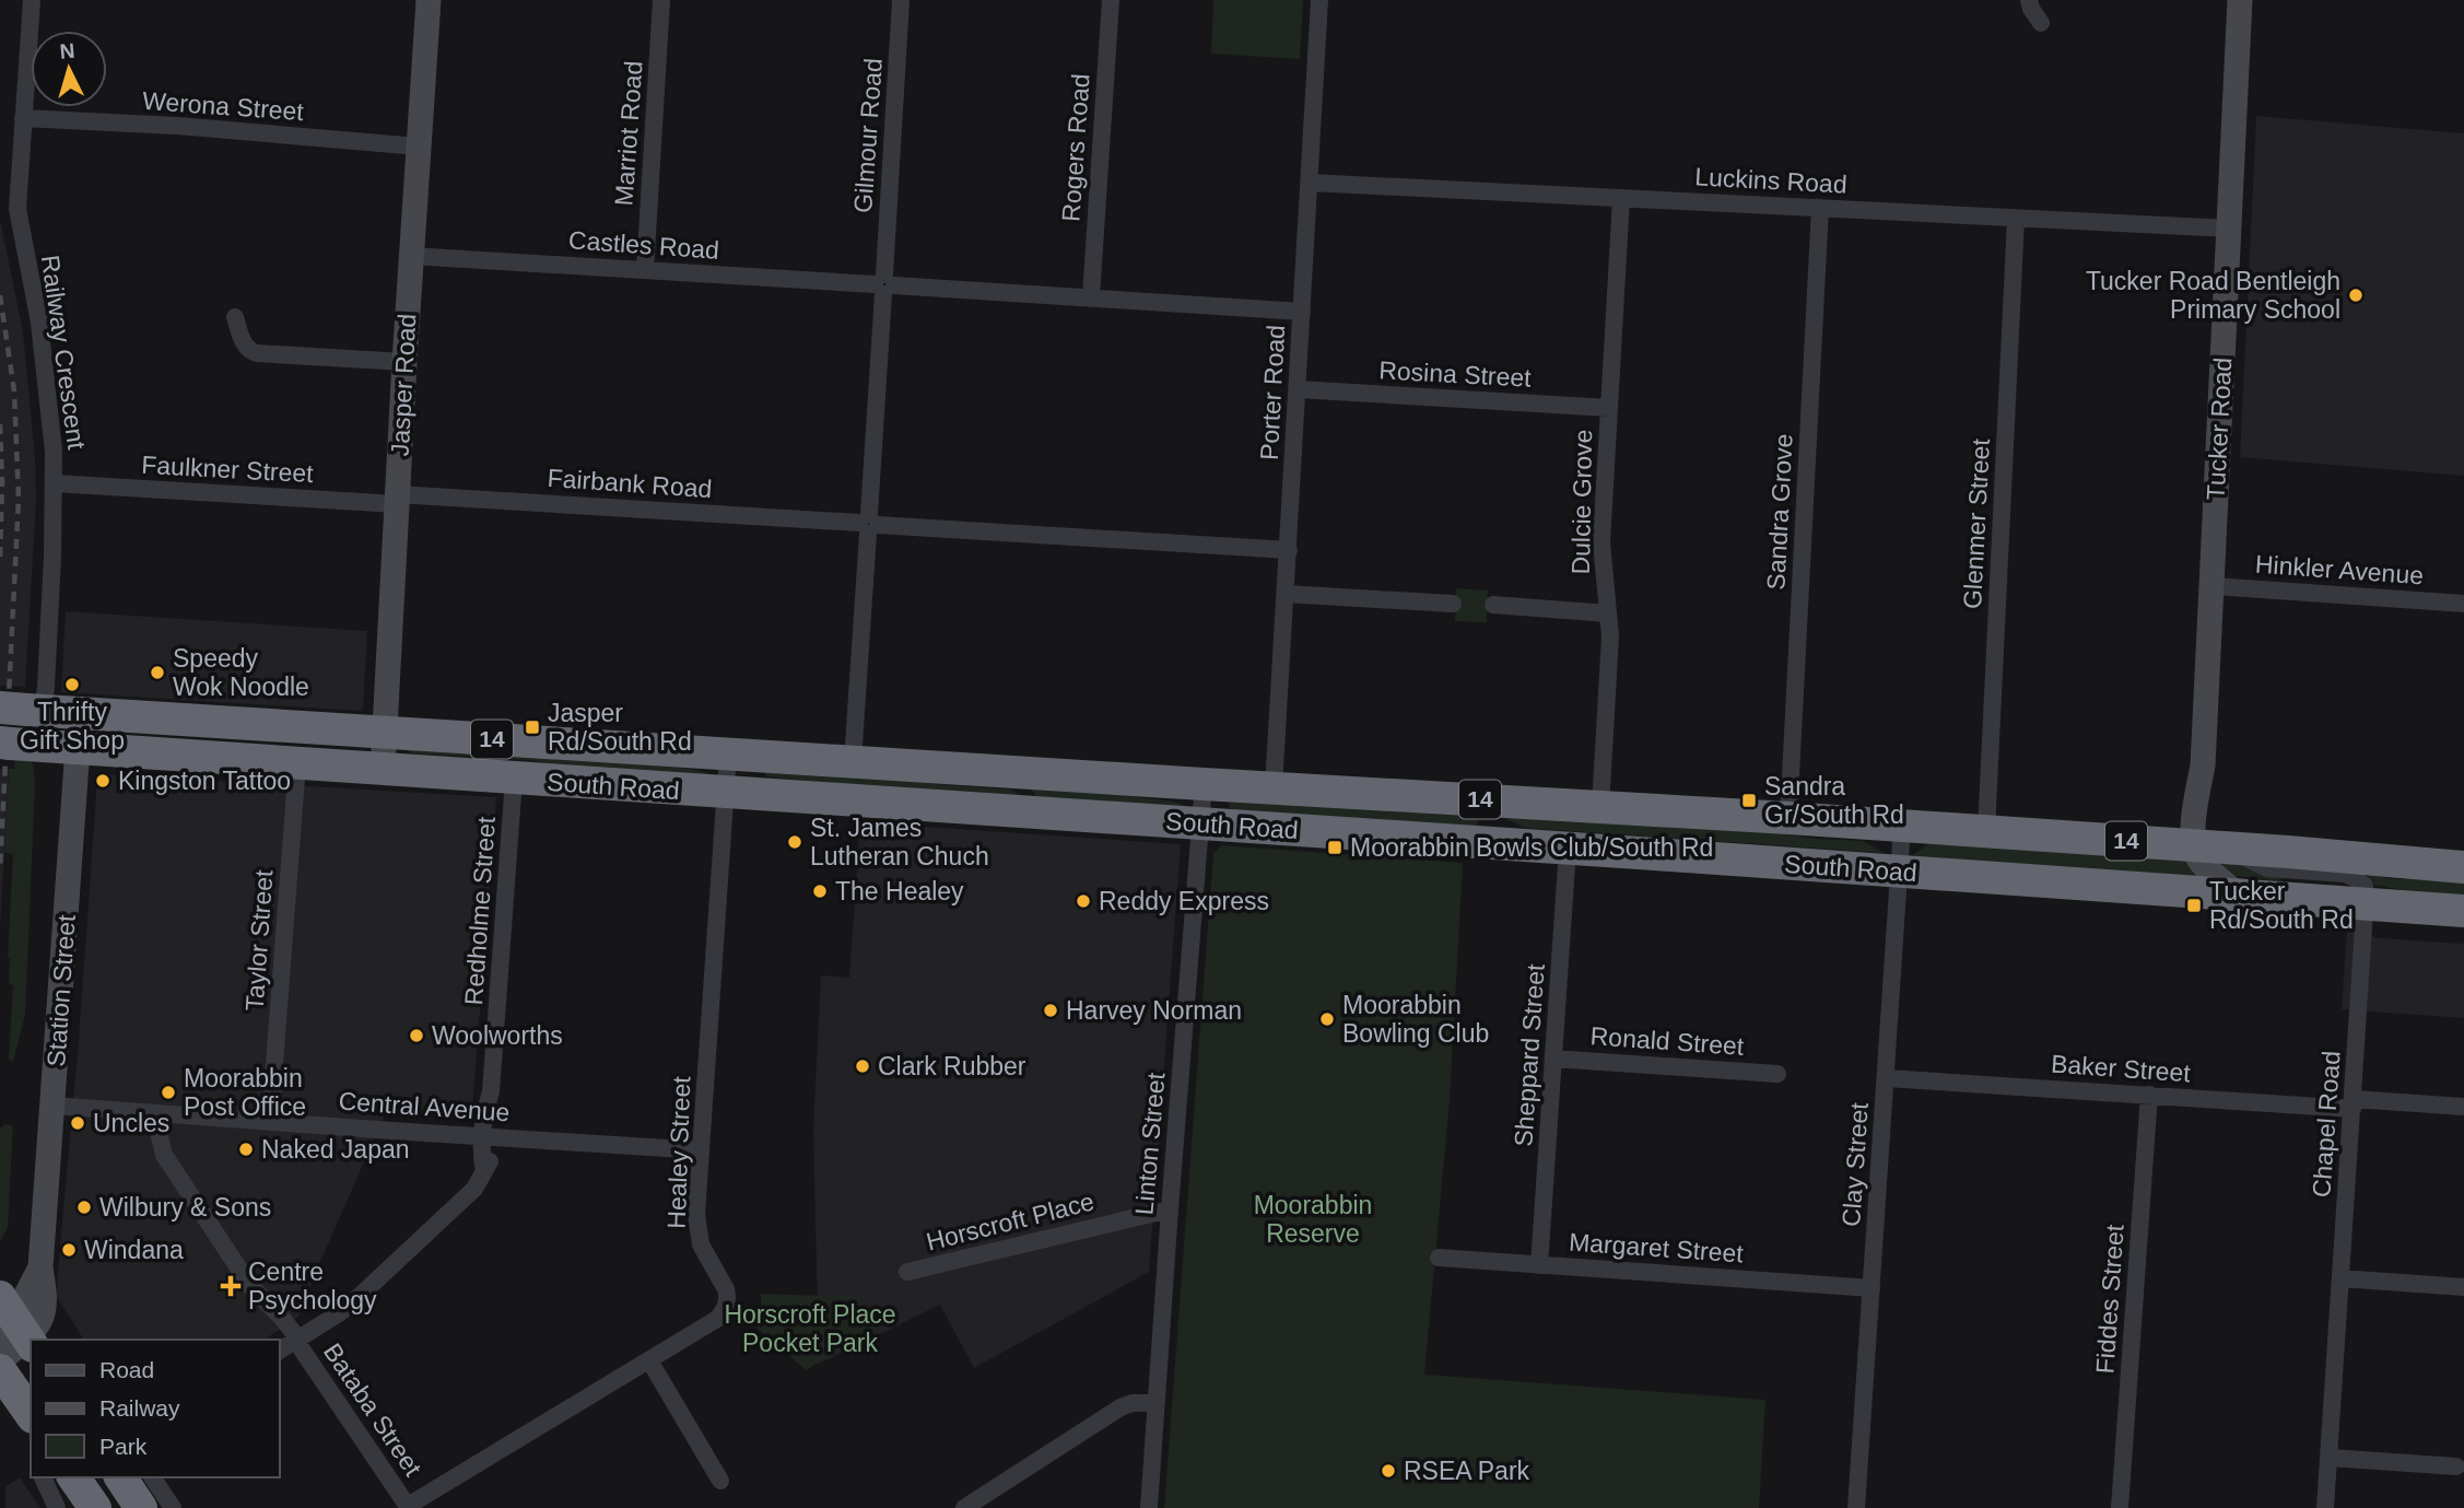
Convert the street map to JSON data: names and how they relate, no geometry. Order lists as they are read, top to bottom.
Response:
{
  "streets": {
    "highway": ["14", "South Road"],
    "main road": ["Jasper Road", "Tucker Road", "Station Street"],
    "street": [
      "Werona Street",
      "Marriot Road",
      "Gilmour Road",
      "Rogers Road",
      "Luckins Road",
      "Castles Road",
      "Railway Crescent",
      "Rosina Street",
      "Porter Road",
      "Faulkner Street",
      "Fairbank Road",
      "Dulcie Grove",
      "Sandra Grove",
      "Glenmer Street",
      "Hinkler Avenue",
      "Redholme Street",
      "Taylor Street",
      "Ronald Street",
      "Sheppard Street",
      "Baker Street",
      "Central Avenue",
      "Chapel Road",
      "Linton Street",
      "Healey Street",
      "Clay Street",
      "Horscroft Place",
      "Margaret Street",
      "Fiddes Street",
      "Bataba Street"
    ]
  },
  "crossings": [
    ["Werona Street", "Railway Crescent"],
    ["Werona Street", "Jasper Road"],
    ["Marriot Road", "Castles Road"],
    ["Gilmour Road", "Castles Road"],
    ["Gilmour Road", "Fairbank Road"],
    ["Gilmour Road", "South Road"],
    ["Rogers Road", "Castles Road"],
    ["Luckins Road", "Porter Road"],
    ["Luckins Road", "Tucker Road"],
    ["Luckins Road", "Dulcie Grove"],
    ["Luckins Road", "Sandra Grove"],
    ["Luckins Road", "Glenmer Street"],
    ["Castles Road", "Jasper Road"],
    ["Castles Road", "Porter Road"],
    ["Railway Crescent", "Faulkner Street"],
    ["Railway Crescent", "South Road"],
    ["Rosina Street", "Porter Road"],
    ["Rosina Street", "Dulcie Grove"],
    ["Jasper Road", "Faulkner Street"],
    ["Jasper Road", "Fairbank Road"],
    ["Jasper Road", "South Road"],
    ["Porter Road", "Fairbank Road"],
    ["Porter Road", "South Road"],
    ["Tucker Road", "Hinkler Avenue"],
    ["Tucker Road", "South Road"],
    ["Faulkner Street", "Fairbank Road"],
    ["Dulcie Grove", "South Road"],
    ["Sandra Grove", "South Road"],
    ["Glenmer Street", "South Road"],
    ["South Road", "Redholme Street"],
    ["South Road", "Taylor Street"],
    ["South Road", "Station Street"],
    ["South Road", "Sheppard Street"],
    ["South Road", "Chapel Road"],
    ["South Road", "Linton Street"],
    ["South Road", "Healey Street"],
    ["South Road", "Clay Street"],
    ["Redholme Street", "Central Avenue"],
    ["Redholme Street", "Bataba Street"],
    ["Taylor Street", "Central Avenue"],
    ["Station Street", "Central Avenue"],
    ["Ronald Street", "Sheppard Street"],
    ["Sheppard Street", "Margaret Street"],
    ["Baker Street", "Chapel Road"],
    ["Baker Street", "Clay Street"],
    ["Baker Street", "Fiddes Street"],
    ["Central Avenue", "Healey Street"],
    ["Central Avenue", "Bataba Street"],
    ["Linton Street", "Horscroft Place"],
    ["Healey Street", "Bataba Street"],
    ["Clay Street", "Margaret Street"]
  ],
  "parks": ["Moorabbin Reserve", "Horscroft Place Pocket Park"],
  "places": {
    "other": [
      "Tucker Road Bentleigh Primary School",
      "Speedy Wok Noodle",
      "Thrifty Gift Shop",
      "Kingston Tattoo",
      "St. James Lutheran Chuch",
      "The Healey",
      "Reddy Express",
      "Harvey Norman",
      "Moorabbin Bowling Club",
      "Woolworths",
      "Clark Rubber",
      "Moorabbin Post Office",
      "Uncles",
      "Naked Japan",
      "Wilbury & Sons",
      "Windana",
      "RSEA Park"
    ],
    "transit": [
      "Jasper Rd/South Rd",
      "Sandra Gr/South Rd",
      "Moorabbin Bowls Club/South Rd",
      "Tucker Rd/South Rd"
    ],
    "health": ["Centre Psychology"]
  },
  "legend": ["Road", "Railway", "Park"],
  "north": "top"
}
